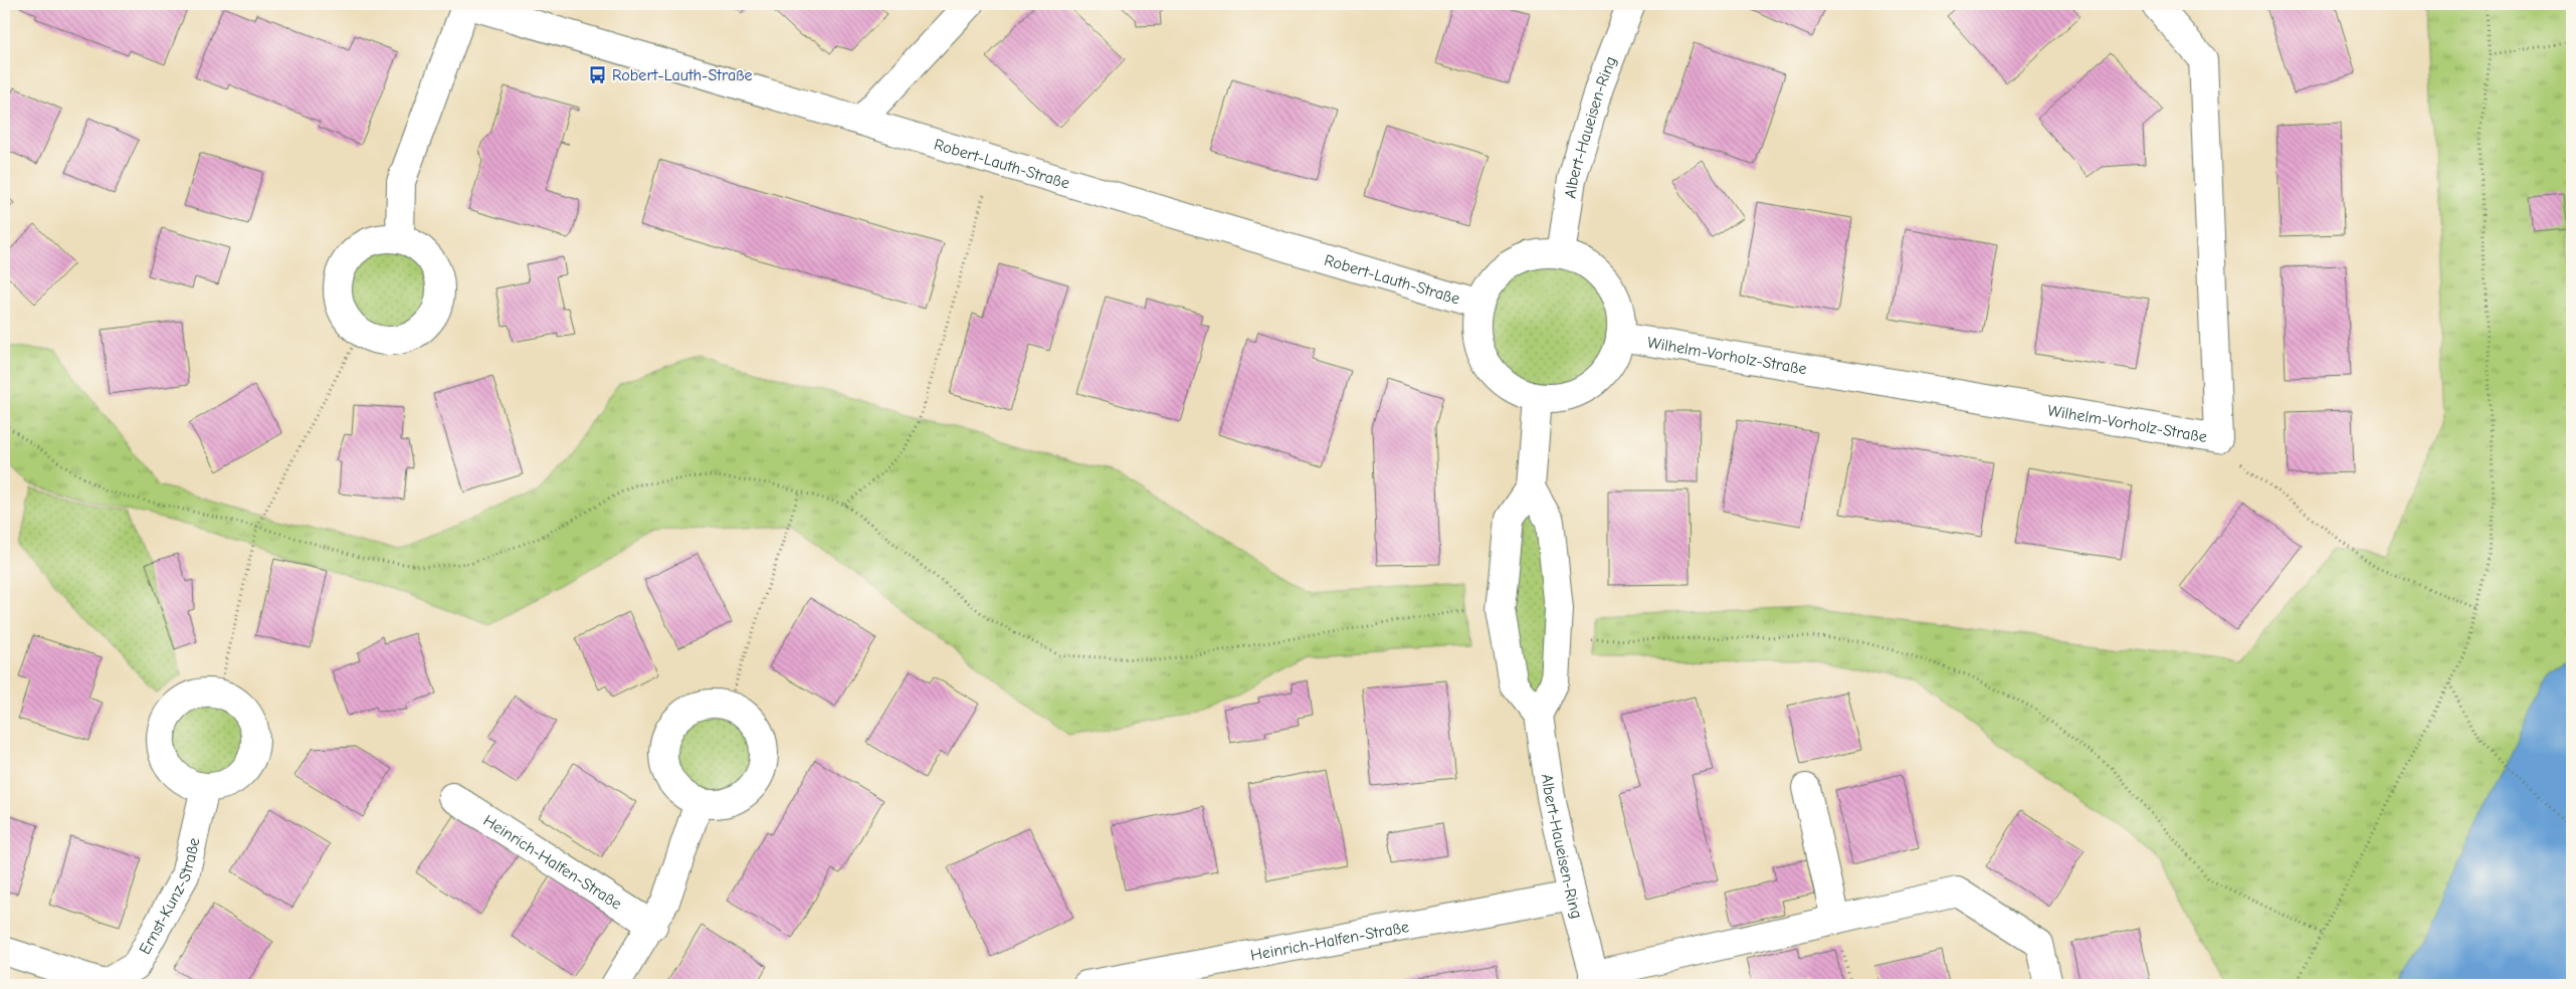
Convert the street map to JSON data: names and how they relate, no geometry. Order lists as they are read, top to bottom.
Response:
{
  "streets": {
    "street": [
      "Albert-Haueisen-Ring",
      "Robert-Lauth-Straße",
      "Wilhelm-Vorholz-Straße",
      "Heinrich-Halfen-Straße",
      "Ernst-Kunz-Straße"
    ]
  },
  "crossings": [
    ["Albert-Haueisen-Ring", "Robert-Lauth-Straße"],
    ["Albert-Haueisen-Ring", "Wilhelm-Vorholz-Straße"],
    ["Albert-Haueisen-Ring", "Heinrich-Halfen-Straße"],
    ["Robert-Lauth-Straße", "Wilhelm-Vorholz-Straße"]
  ],
  "places": {
    "bus stop": ["Robert-Lauth-Straße"]
  }
}
